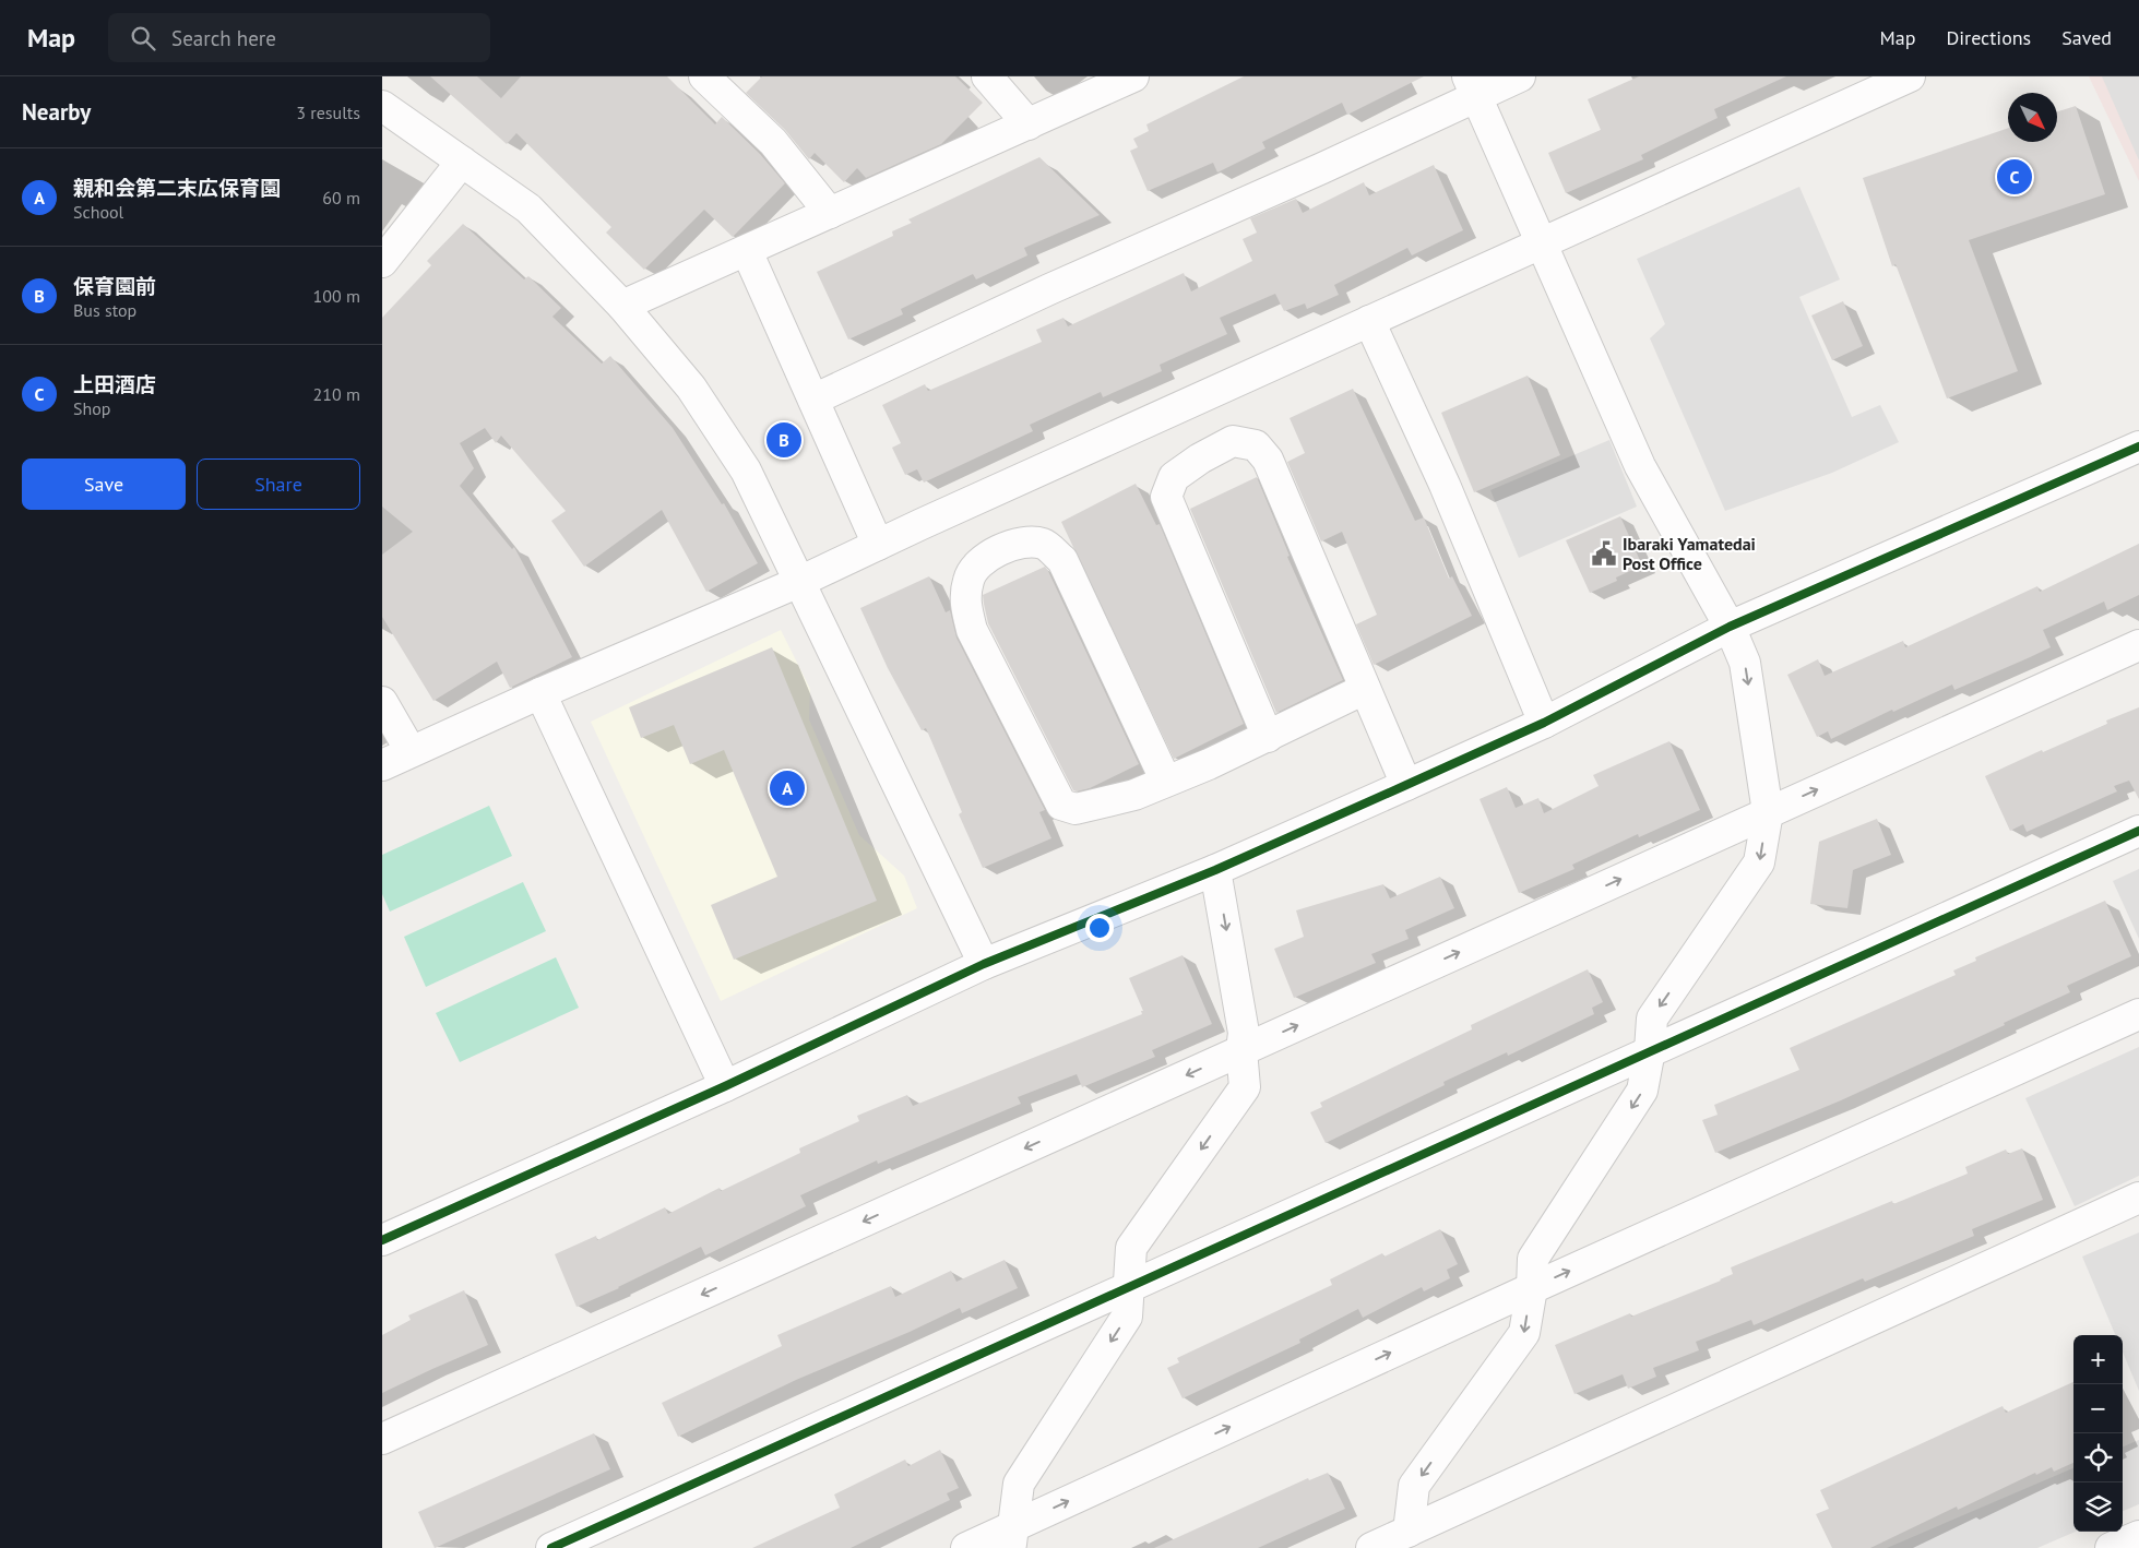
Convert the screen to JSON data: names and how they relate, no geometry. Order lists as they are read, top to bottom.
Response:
{
  "places": {
    "public building": ["Ibaraki Yamatedai Post Office"]
  },
  "north": "bottom right",
  "page": {
    "header": "Map",
    "search": "Search here",
    "nav": ["Map", "Directions", "Saved"],
    "heading": ["Nearby", "3 results"],
    "list": [
      {
        "mark": "A",
        "name": "親和会第二末広保育園",
        "note": "School",
        "value": "60 m"
      },
      {
        "mark": "B",
        "name": "保育園前",
        "note": "Bus stop",
        "value": "100 m"
      },
      {
        "mark": "C",
        "name": "上田酒店",
        "note": "Shop",
        "value": "210 m"
      }
    ],
    "pins": ["C", "B", "A"],
    "buttons": ["Save", "Share"],
    "map_buttons": ["+", "−"]
  }
}
